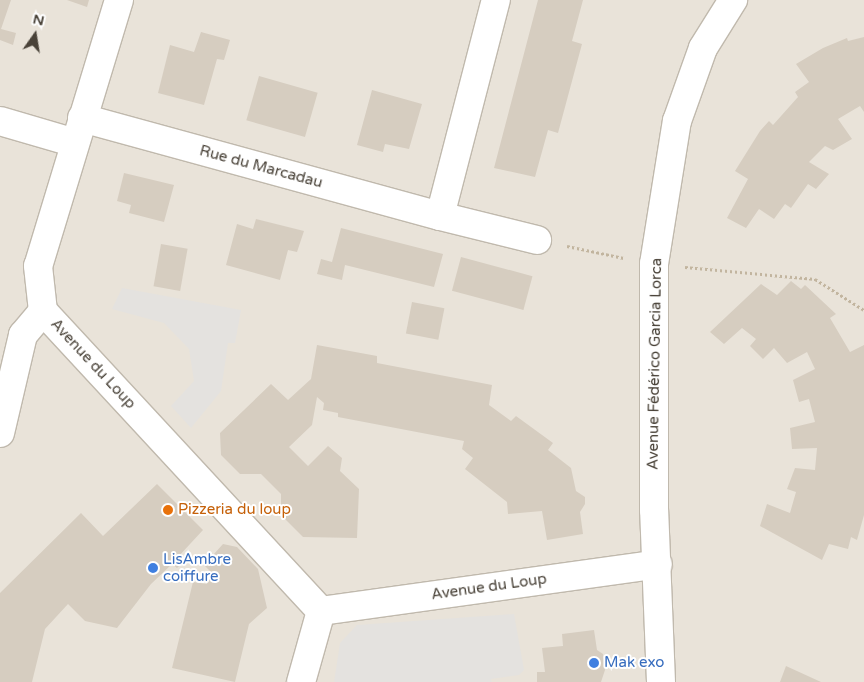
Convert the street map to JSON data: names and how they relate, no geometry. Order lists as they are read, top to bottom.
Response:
{
  "streets": {
    "street": ["Rue du Marcadau", "Avenue du Loup", "Avenue Fédérico Garcia Lorca"]
  },
  "crossings": [
    ["Rue du Marcadau", "Avenue du Loup"],
    ["Avenue du Loup", "Avenue Fédérico Garcia Lorca"]
  ],
  "places": ["Pizzeria du loup", "LisAmbre coiffure", "Mak exo"],
  "north": "top"
}
